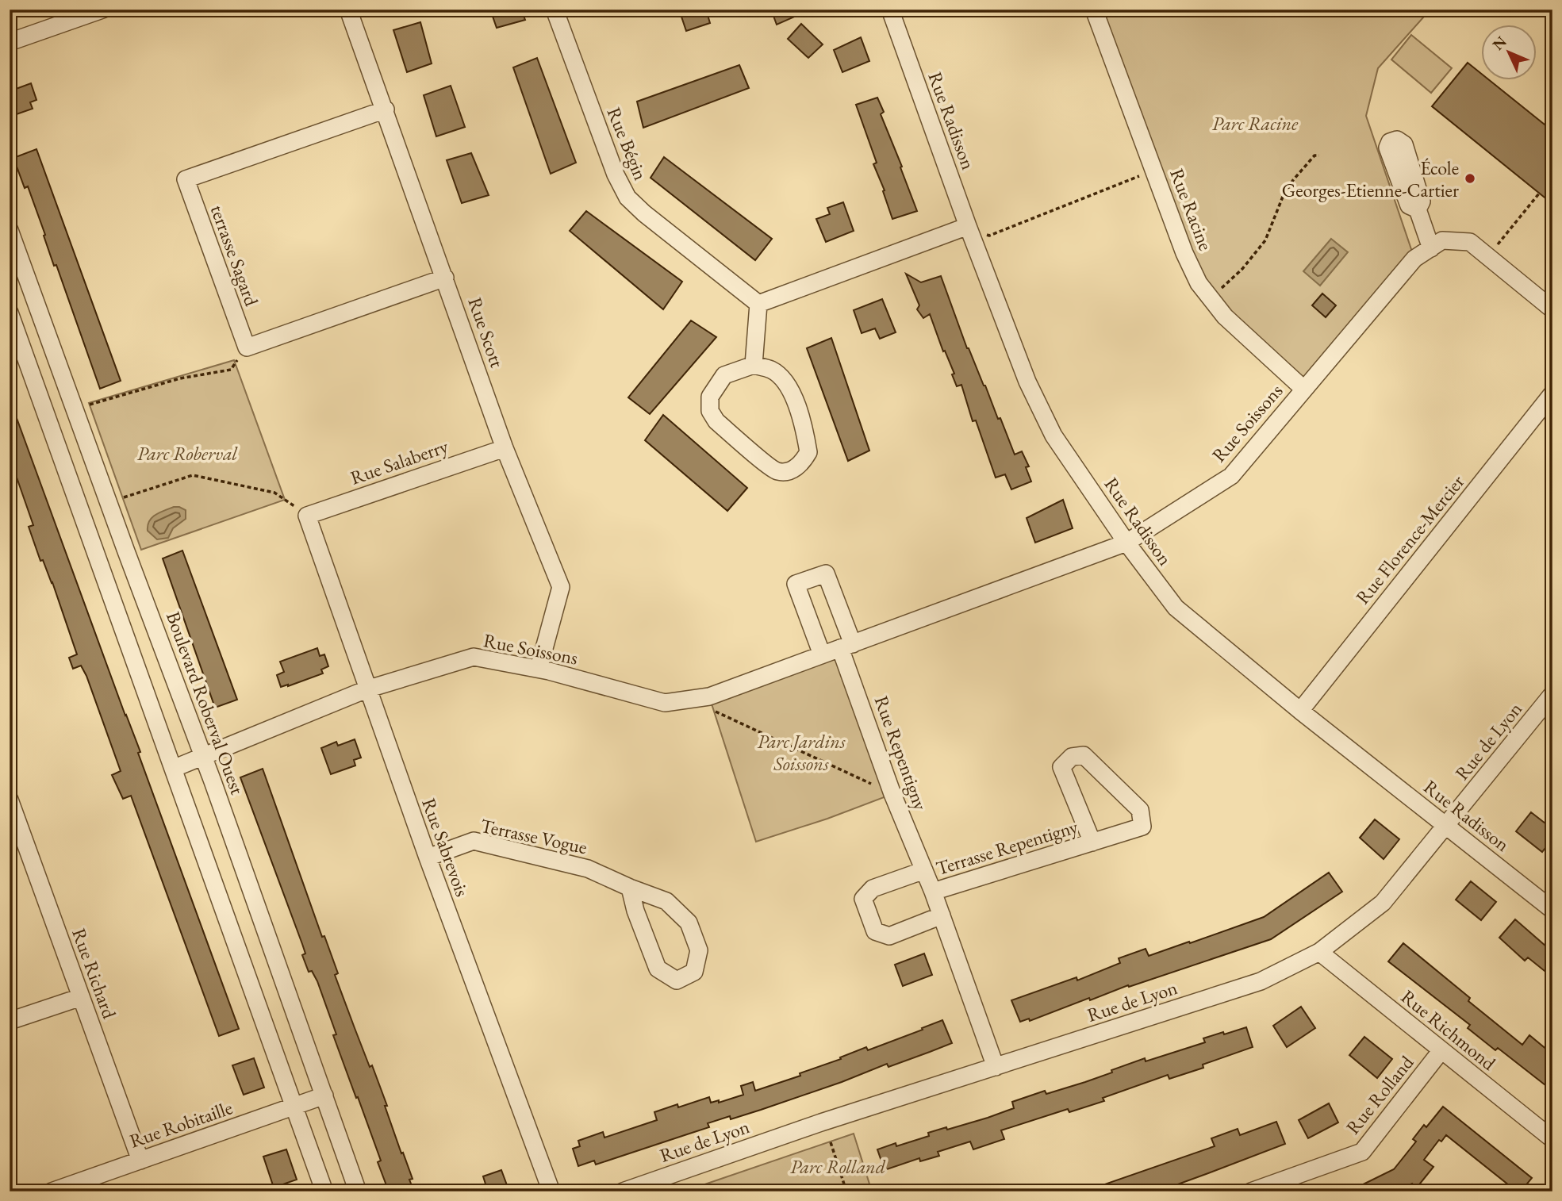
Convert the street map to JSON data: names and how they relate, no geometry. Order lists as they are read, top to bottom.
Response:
{
  "streets": {
    "street": [
      "Rue Radisson",
      "Rue Bégin",
      "Rue Racine",
      "terrasse Sagard",
      "Rue Scott",
      "Rue Soissons",
      "Rue Salaberry",
      "Rue Florence-Mercier",
      "Boulevard Roberval Ouest",
      "Rue de Lyon",
      "Rue Repentigny",
      "Terrasse Vogue",
      "Rue Sabrevois",
      "Terrasse Repentigny",
      "Rue Richard",
      "Rue Richmond",
      "Rue Rolland",
      "Rue Robitaille"
    ]
  },
  "crossings": [
    ["Rue Radisson", "Rue Soissons"],
    ["Rue Radisson", "Rue Florence-Mercier"],
    ["Rue Radisson", "Rue de Lyon"],
    ["Rue Racine", "Rue Soissons"],
    ["terrasse Sagard", "Rue Scott"],
    ["Rue Scott", "Rue Soissons"],
    ["Rue Scott", "Rue Salaberry"],
    ["Rue Soissons", "Boulevard Roberval Ouest"],
    ["Rue Soissons", "Rue Repentigny"],
    ["Rue Soissons", "Rue Sabrevois"],
    ["Rue Salaberry", "Rue Sabrevois"],
    ["Boulevard Roberval Ouest", "Rue Robitaille"],
    ["Rue de Lyon", "Rue Repentigny"],
    ["Rue de Lyon", "Rue Richmond"],
    ["Rue Repentigny", "Terrasse Repentigny"],
    ["Terrasse Vogue", "Rue Sabrevois"],
    ["Rue Richard", "Rue Robitaille"],
    ["Rue Richmond", "Rue Rolland"]
  ],
  "parks": [
    "Parc Racine",
    "Parc Roberval",
    "Parc Jardins Soissons",
    "Parc Rolland"
  ],
  "places": ["École Georges-Etienne-Cartier"],
  "north": "top left"
}
